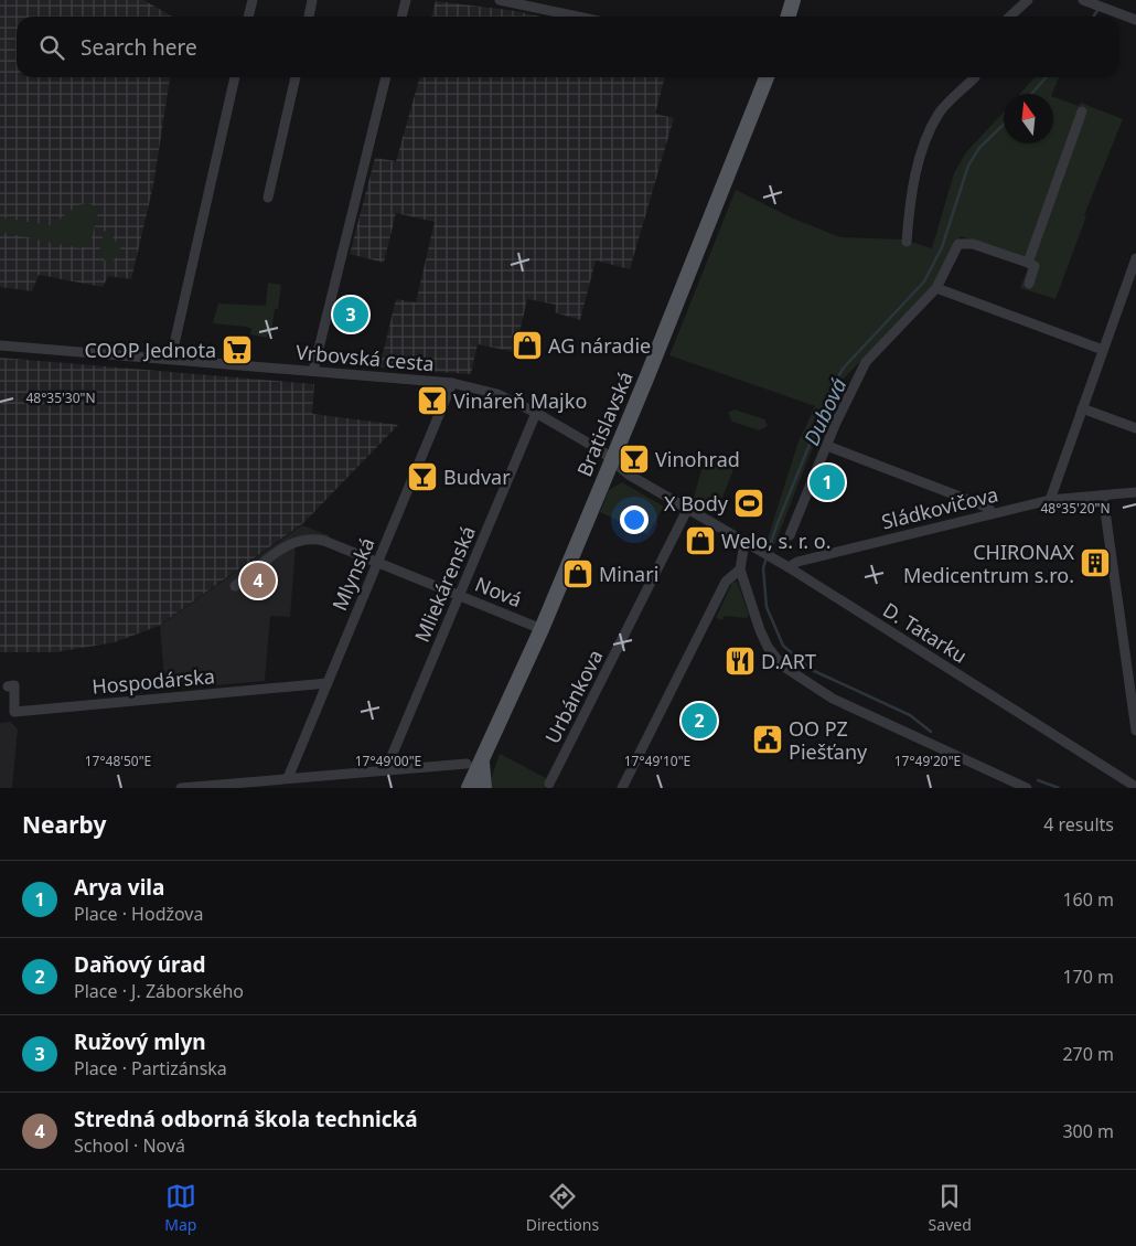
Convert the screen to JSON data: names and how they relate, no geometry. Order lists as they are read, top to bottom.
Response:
{
  "streets": {
    "main road": ["Bratislavská"],
    "street": [
      "Vrbovská cesta",
      "Sládkovičova",
      "Mlynská",
      "Mliekárenská",
      "Nová",
      "D. Tatarku",
      "Hospodárska",
      "Urbánkova"
    ]
  },
  "crossings": [
    ["Vrbovská cesta", "Bratislavská"],
    ["Vrbovská cesta", "Mlynská"],
    ["Vrbovská cesta", "Mliekárenská"],
    ["Vrbovská cesta", "D. Tatarku"],
    ["Bratislavská", "Nová"],
    ["Bratislavská", "D. Tatarku"],
    ["Sládkovičova", "D. Tatarku"],
    ["Mlynská", "Nová"],
    ["Mlynská", "Hospodárska"],
    ["Mliekárenská", "Nová"],
    ["D. Tatarku", "Urbánkova"]
  ],
  "water": ["Dubová"],
  "places": {
    "shop": ["AG náradie", "Welo, s. r. o.", "Minari"],
    "supermarket": ["COOP Jednota"],
    "bar": ["Vináreň Majko", "Vinohrad", "Budvar"],
    "sports": ["X Body"],
    "building": ["CHIRONAX Medicentrum s.ro."],
    "restaurant": ["D.ART"],
    "public building": ["OO PZ Piešťany"]
  },
  "north": "top",
  "page": {
    "search": "Search here",
    "pins": [
      "3",
      "1",
      "4",
      "2"
    ],
    "heading": ["Nearby", "4 results"],
    "list": [
      {
        "mark": "1",
        "name": "Arya vila",
        "note": "Place · Hodžova",
        "value": "160 m"
      },
      {
        "mark": "2",
        "name": "Daňový úrad",
        "note": "Place · J. Záborského",
        "value": "170 m"
      },
      {
        "mark": "3",
        "name": "Ružový mlyn",
        "note": "Place · Partizánska",
        "value": "270 m"
      },
      {
        "mark": "4",
        "name": "Stredná odborná škola technická",
        "note": "School · Nová",
        "value": "300 m"
      }
    ],
    "nav": ["Map", "Directions", "Saved"]
  },
  "coordinates": [
    "48°35'30\"N",
    "48°35'20\"N",
    "17°48'50\"E",
    "17°49'00\"E",
    "17°49'10\"E",
    "17°49'20\"E"
  ]
}
